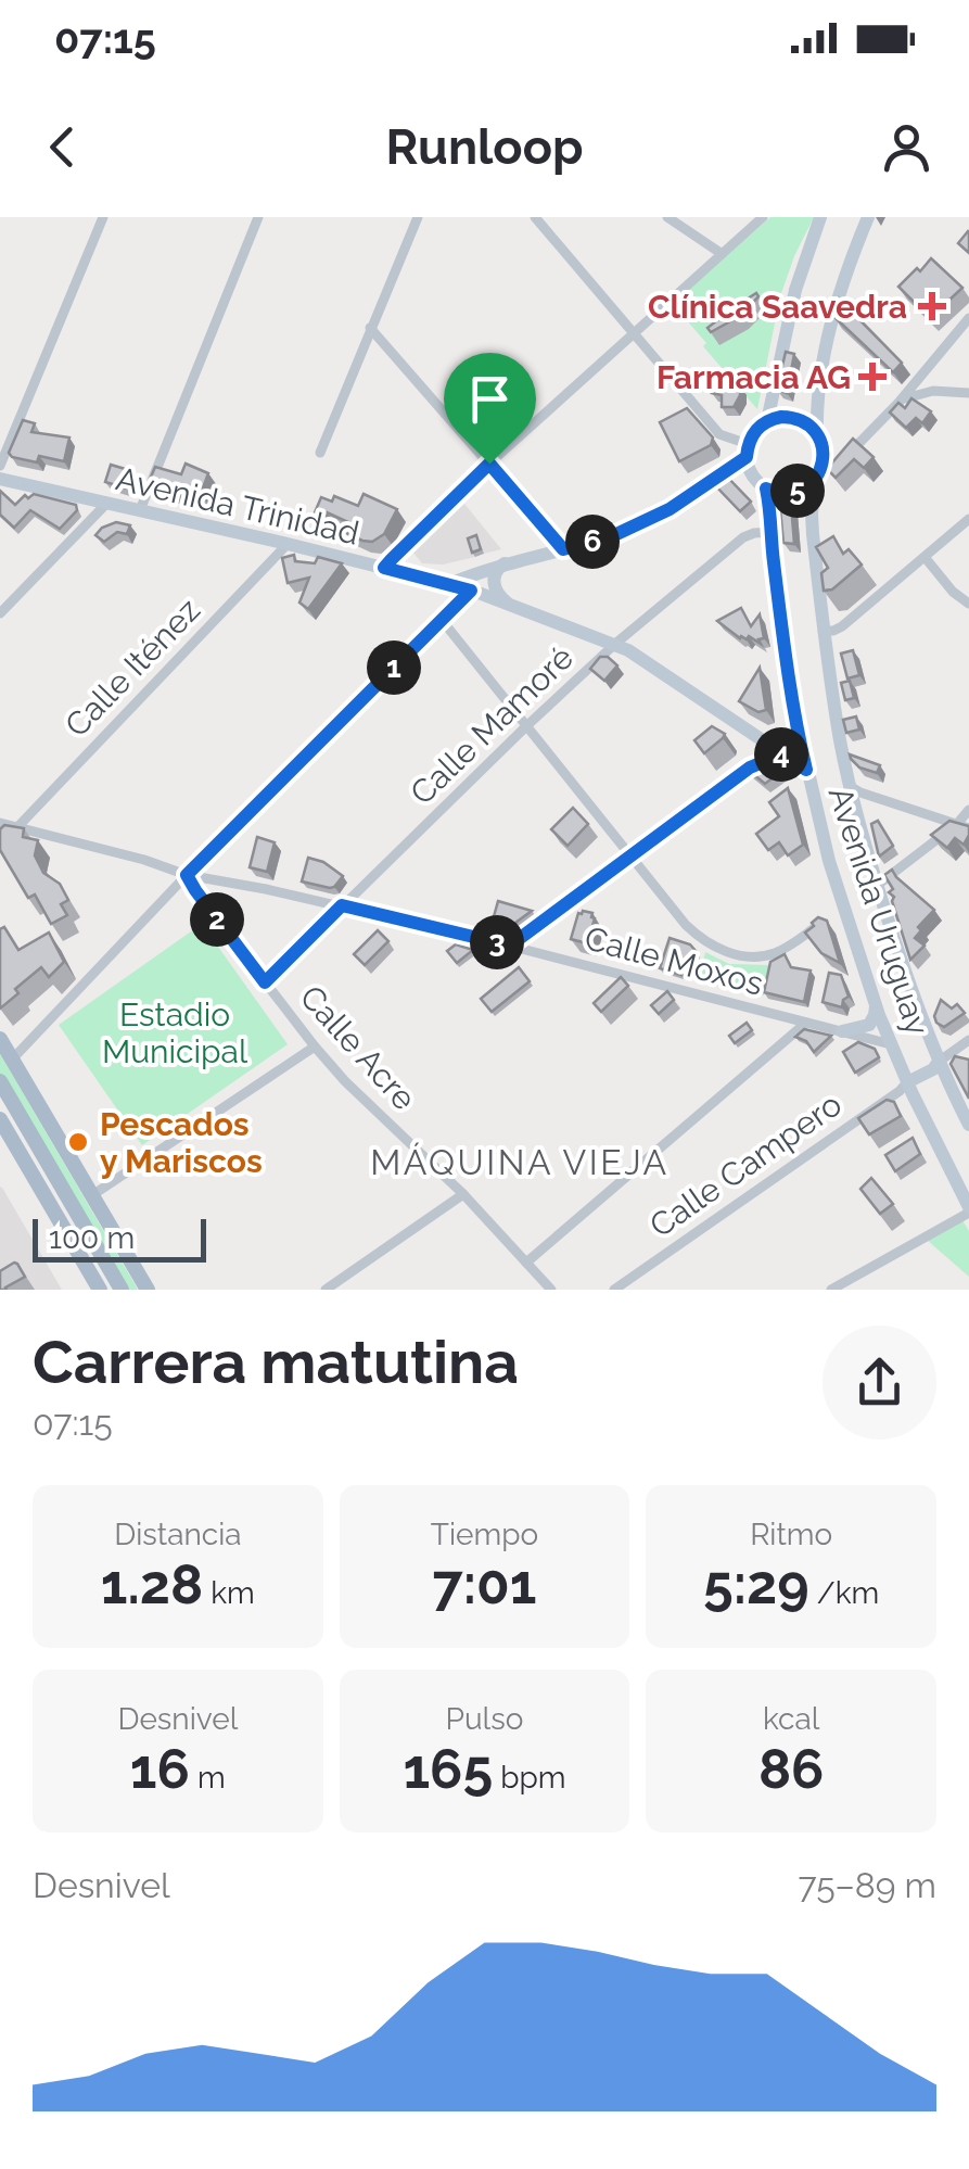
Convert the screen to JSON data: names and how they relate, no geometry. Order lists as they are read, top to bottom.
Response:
{
  "streets": {
    "main road": ["Avenida Trinidad", "Avenida Uruguay"],
    "street": [
      "Calle Iténez",
      "Calle Mamoré",
      "Calle Moxos",
      "Calle Acre",
      "Calle Campero"
    ]
  },
  "crossings": [
    ["Avenida Trinidad", "Calle Iténez"],
    ["Avenida Trinidad", "Calle Mamoré"],
    ["Avenida Trinidad", "Avenida Uruguay"],
    ["Calle Iténez", "Calle Moxos"],
    ["Calle Mamoré", "Avenida Uruguay"],
    ["Calle Mamoré", "Calle Moxos"],
    ["Calle Mamoré", "Calle Acre"],
    ["Avenida Uruguay", "Calle Moxos"],
    ["Avenida Uruguay", "Calle Campero"],
    ["Calle Moxos", "Calle Acre"]
  ],
  "districts": ["MÁQUINA VIEJA"],
  "parks": ["Estadio Municipal"],
  "places": {
    "health": ["Clínica Saavedra", "Farmacia AG"],
    "other": ["Pescados y Mariscos"]
  },
  "scale_bar": "100 m",
  "page": {
    "status": "07:15",
    "header": "Runloop",
    "pins": [
      "5",
      "6",
      "1",
      "4",
      "2",
      "3"
    ],
    "scale": "100 m",
    "heading": ["Carrera matutina", "07:15"],
    "stats": [
      ["Distancia", "1.28 km"],
      ["Tiempo", "7:01"],
      ["Ritmo", "5:29 /km"],
      ["Desnivel", "16 m"],
      ["Pulso", "165 bpm"],
      ["kcal", "86"]
    ],
    "chart": ["Desnivel", "75–89 m"]
  }
}
